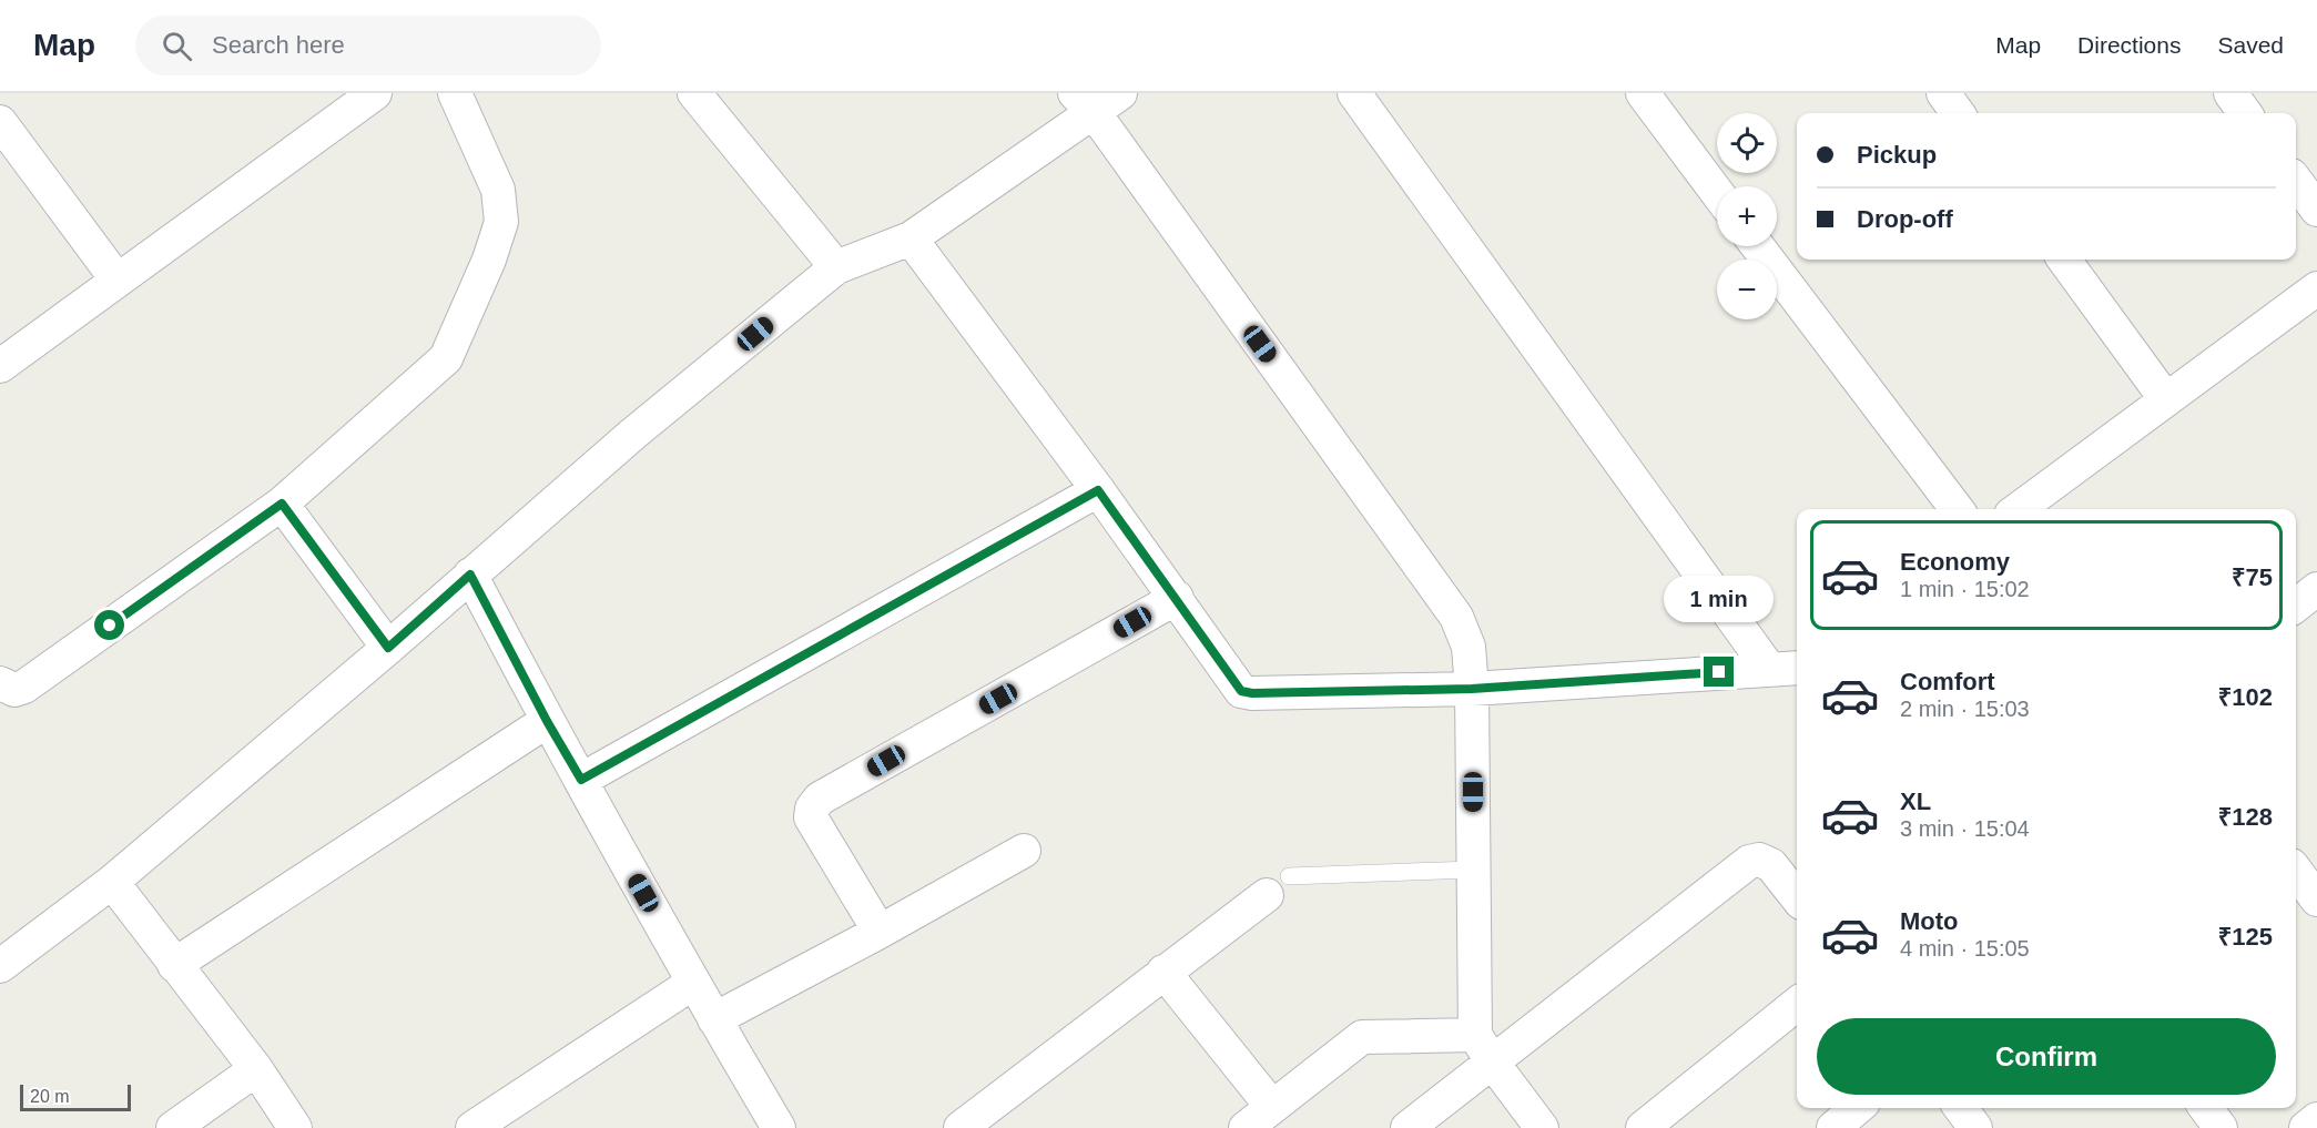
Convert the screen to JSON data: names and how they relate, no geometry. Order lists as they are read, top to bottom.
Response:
{
  "scale_bar": "20 m",
  "page": {
    "header": "Map",
    "search": "Search here",
    "nav": ["Map", "Directions", "Saved"],
    "map_buttons": ["+", "−"],
    "banner": ["Pickup", "Drop-off"],
    "list": [
      {
        "name": "Economy",
        "note": "1 min · 15:02",
        "value": "₹75"
      },
      {
        "name": "Comfort",
        "note": "2 min · 15:03",
        "value": "₹102"
      },
      {
        "name": "XL",
        "note": "3 min · 15:04",
        "value": "₹128"
      },
      {
        "name": "Moto",
        "note": "4 min · 15:05",
        "value": "₹125"
      }
    ],
    "bubble": "1 min",
    "buttons": "Confirm",
    "scale": "20 m"
  }
}
